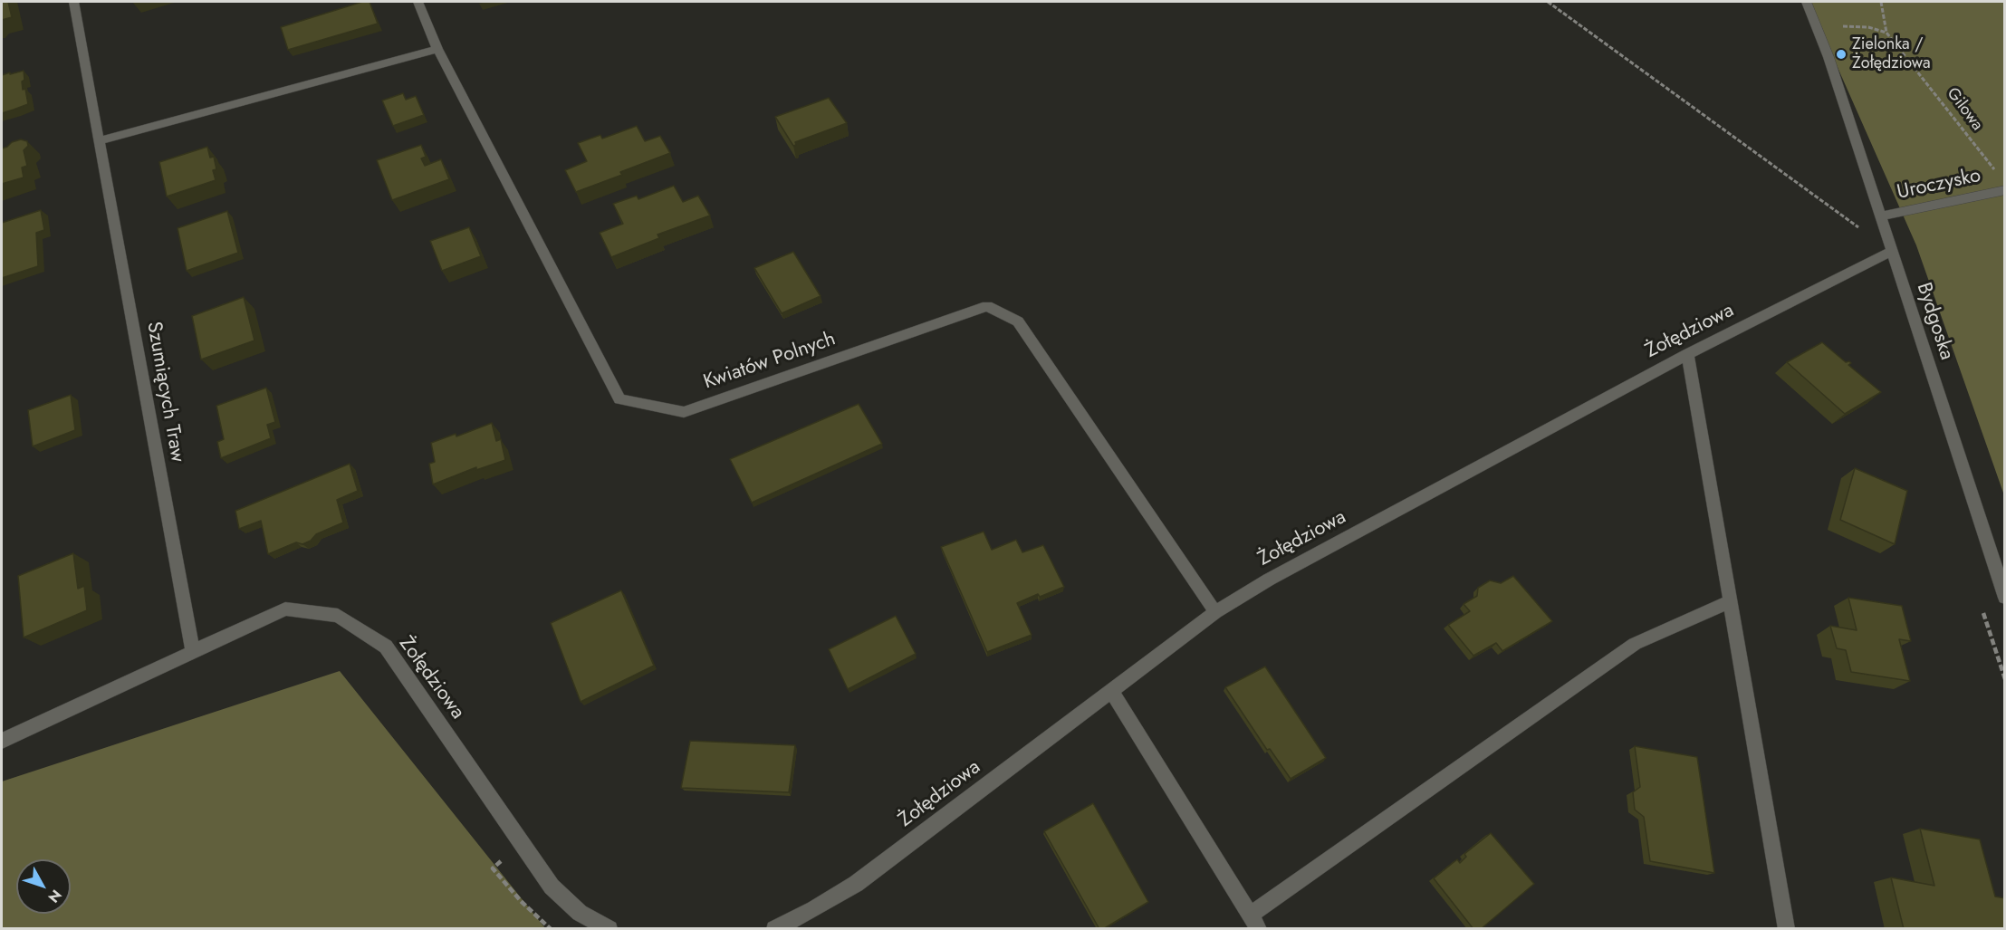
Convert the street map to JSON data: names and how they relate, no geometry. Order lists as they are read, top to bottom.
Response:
{
  "streets": {
    "street": [
      "Uroczysko",
      "Bydgoska",
      "Żołędziowa",
      "Kwiatów Polnych",
      "Szumiących Traw"
    ],
    "path": ["Gilowa"]
  },
  "crossings": [
    ["Uroczysko", "Bydgoska"],
    ["Bydgoska", "Żołędziowa"],
    ["Żołędziowa", "Kwiatów Polnych"],
    ["Żołędziowa", "Szumiących Traw"]
  ],
  "places": ["Zielonka / Żołędziowa"],
  "north": "bottom right"
}
